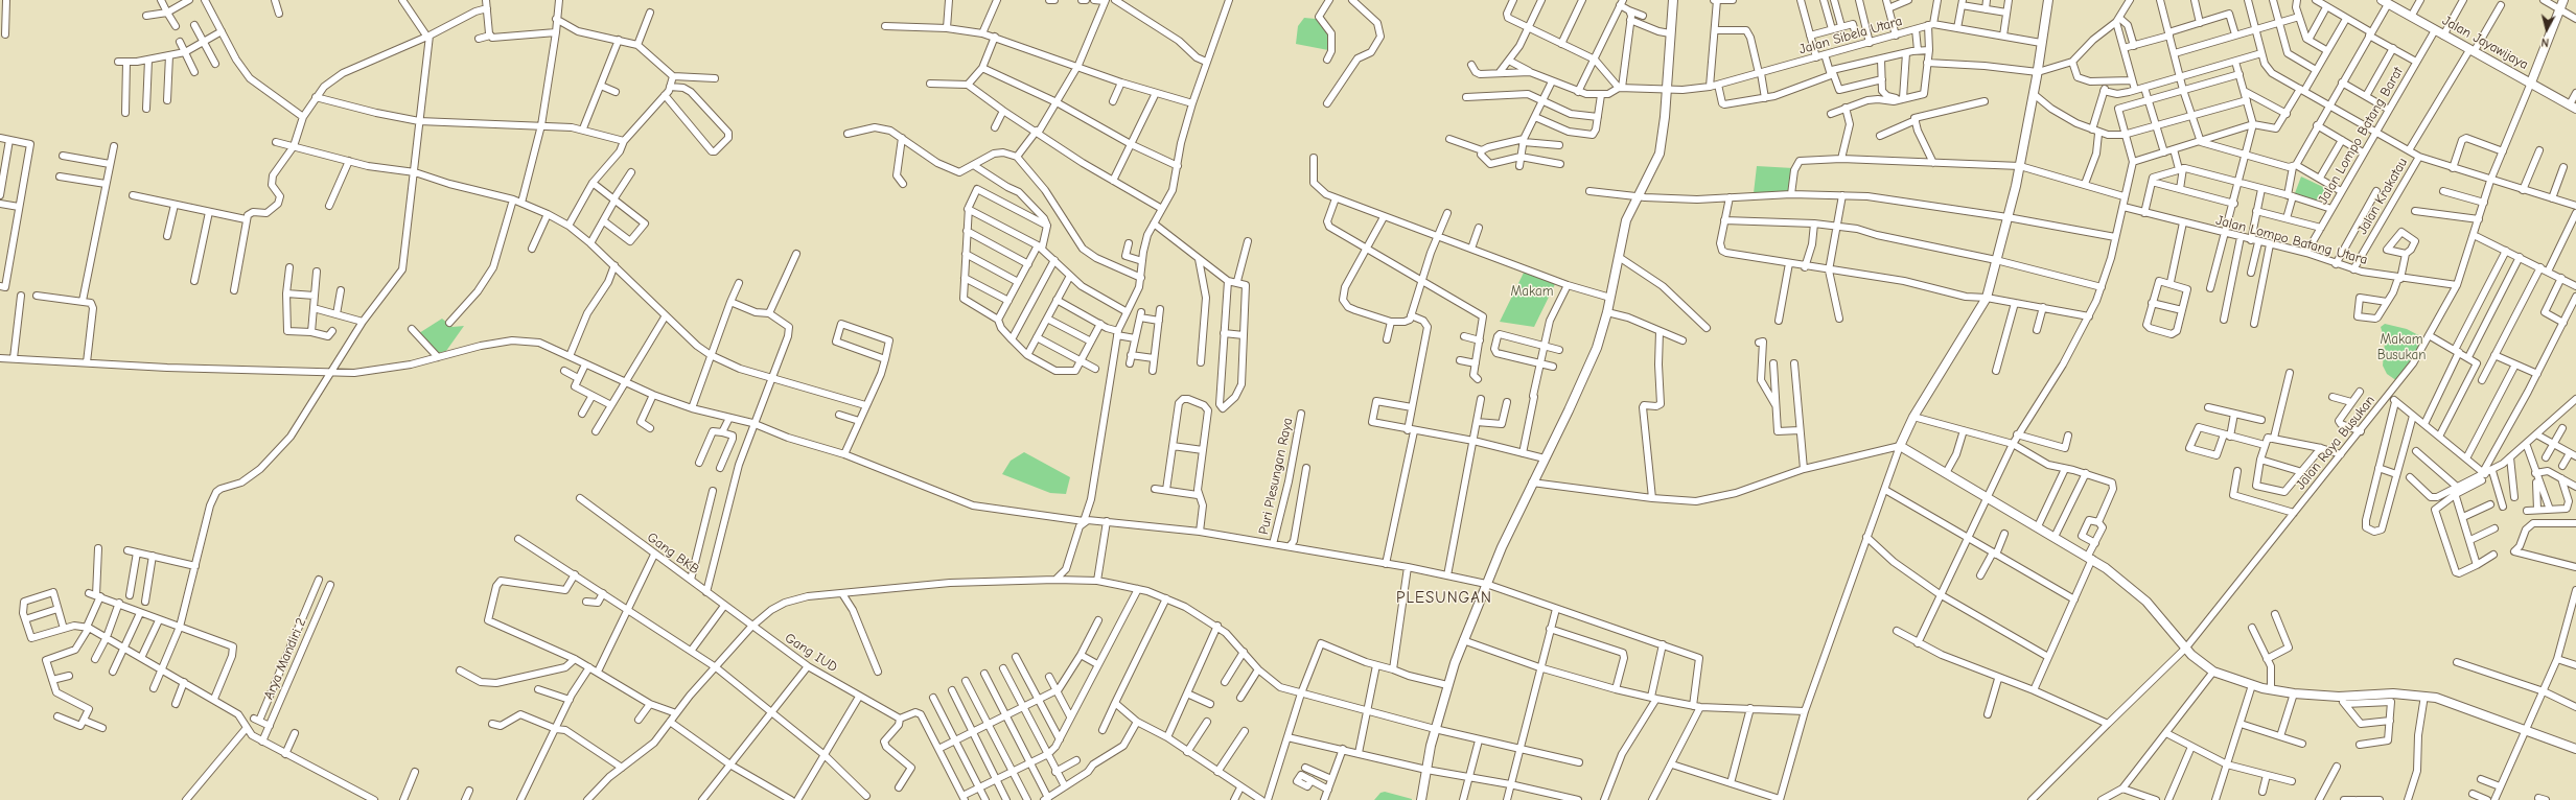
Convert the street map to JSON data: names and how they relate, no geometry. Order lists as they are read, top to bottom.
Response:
{
  "streets": {
    "main road": ["Jalan Jayawijaya"],
    "street": [
      "Jalan Sibela Utara",
      "Jalan Lompo Batang Barat",
      "Jalan Krakatau",
      "Jalan Lompo Batang Utara",
      "Jalan Raya Busukan",
      "Puri Plesungan Raya",
      "Gang BKB",
      "Gang IUD",
      "Arya Mandiri 2"
    ]
  },
  "crossings": [
    ["Jalan Jayawijaya", "Jalan Lompo Batang Barat"],
    ["Jalan Jayawijaya", "Jalan Raya Busukan"],
    ["Jalan Lompo Batang Barat", "Jalan Lompo Batang Utara"],
    ["Jalan Krakatau", "Jalan Lompo Batang Utara"],
    ["Jalan Lompo Batang Utara", "Jalan Raya Busukan"],
    ["Gang BKB", "Gang IUD"]
  ],
  "districts": ["PLESUNGAN"],
  "parks": ["Makam", "Makam Busukan"],
  "north": "bottom"
}
